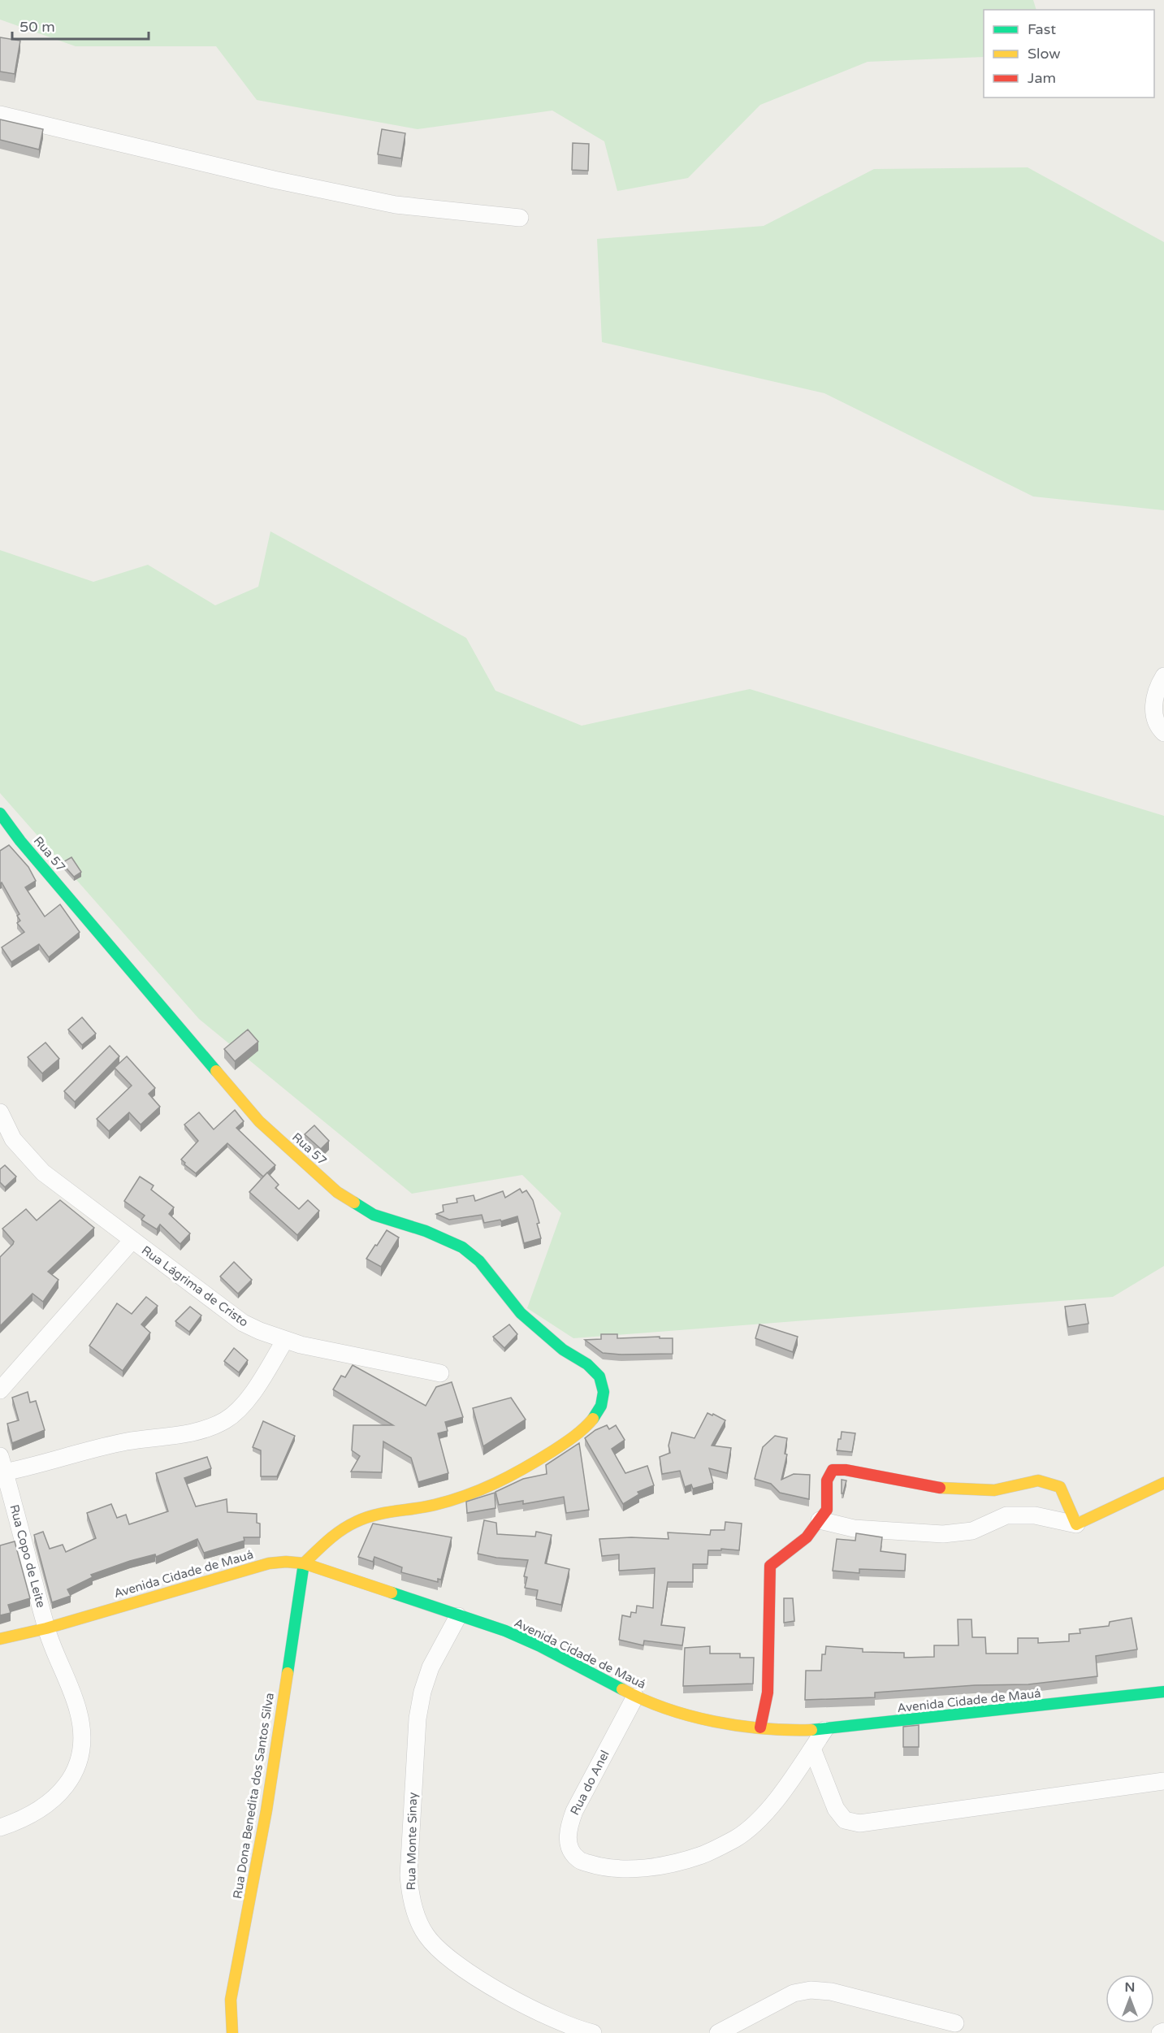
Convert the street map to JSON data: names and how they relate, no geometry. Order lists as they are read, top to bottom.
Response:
{
  "streets": {
    "street": [
      "Rua 57",
      "Rua Lágrima de Cristo",
      "Rua Copo de Leite",
      "Avenida Cidade de Mauá",
      "Rua do Anel",
      "Rua Dona Benedita dos Santos Silva",
      "Rua Monte Sinay"
    ]
  },
  "crossings": [
    ["Rua 57", "Avenida Cidade de Mauá"],
    ["Rua 57", "Rua Dona Benedita dos Santos Silva"],
    ["Rua Copo de Leite", "Avenida Cidade de Mauá"],
    ["Avenida Cidade de Mauá", "Rua do Anel"],
    ["Avenida Cidade de Mauá", "Rua Dona Benedita dos Santos Silva"],
    ["Avenida Cidade de Mauá", "Rua Monte Sinay"]
  ],
  "legend": ["Fast", "Slow", "Jam"],
  "scale_bar": "50 m",
  "north": "top"
}
